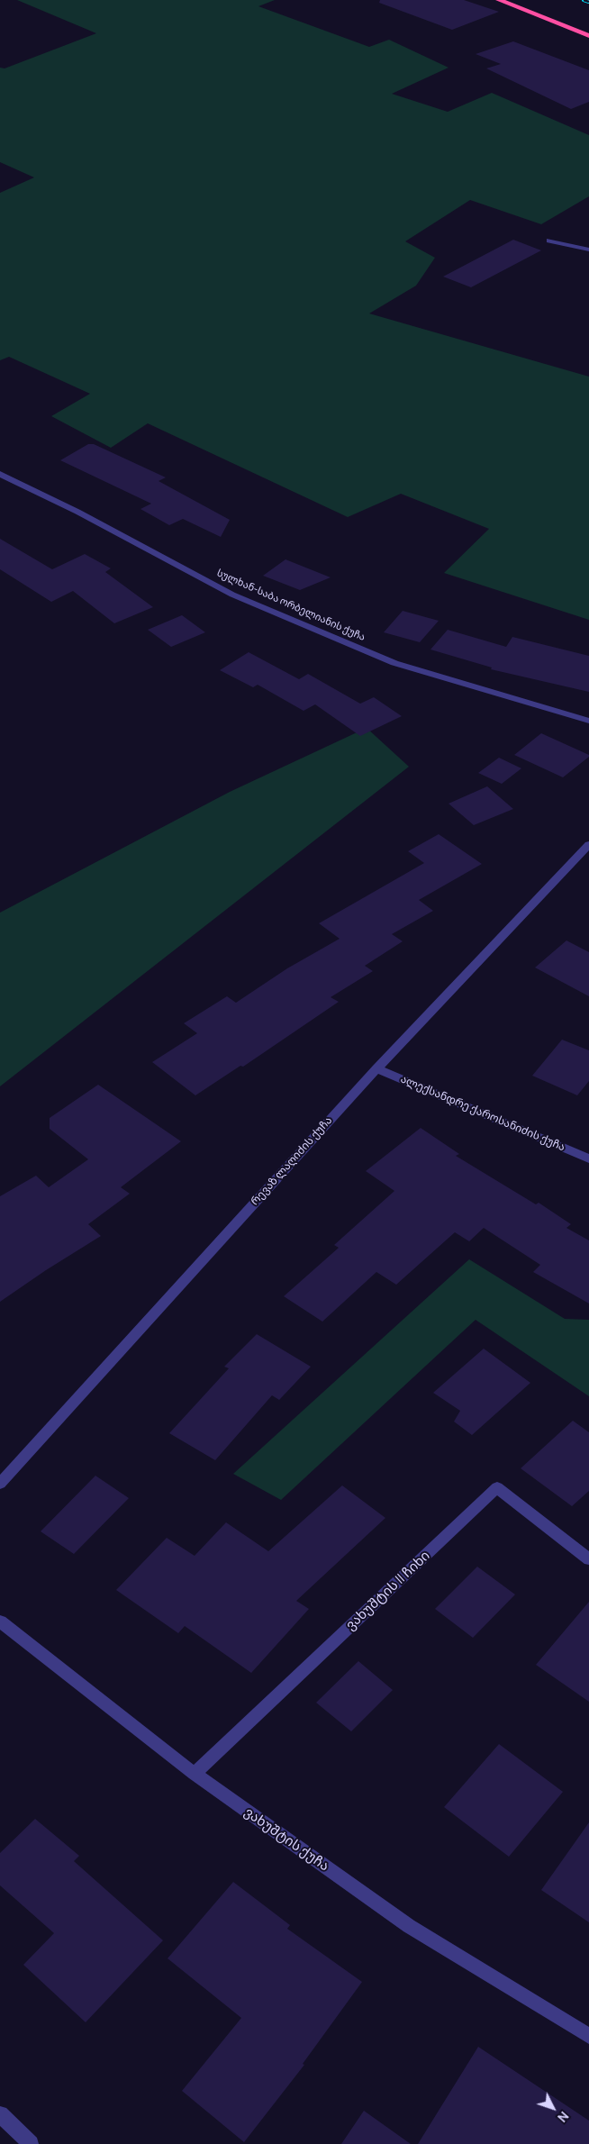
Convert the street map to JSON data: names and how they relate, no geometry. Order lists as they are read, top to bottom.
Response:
{
  "streets": {
    "street": [
      "სულხან-საბა ორბელიანის ქუჩა",
      "ალექსანდრე ქაროსანიძის ქუჩა",
      "რევაზ ლაღიძის ქუჩა",
      "ვახუშტის II ჩიხი",
      "ვახუშტის ქუჩა"
    ]
  },
  "crossings": [
    ["ალექსანდრე ქაროსანიძის ქუჩა", "რევაზ ლაღიძის ქუჩა"],
    ["ვახუშტის II ჩიხი", "ვახუშტის ქუჩა"]
  ],
  "north": "bottom right"
}
